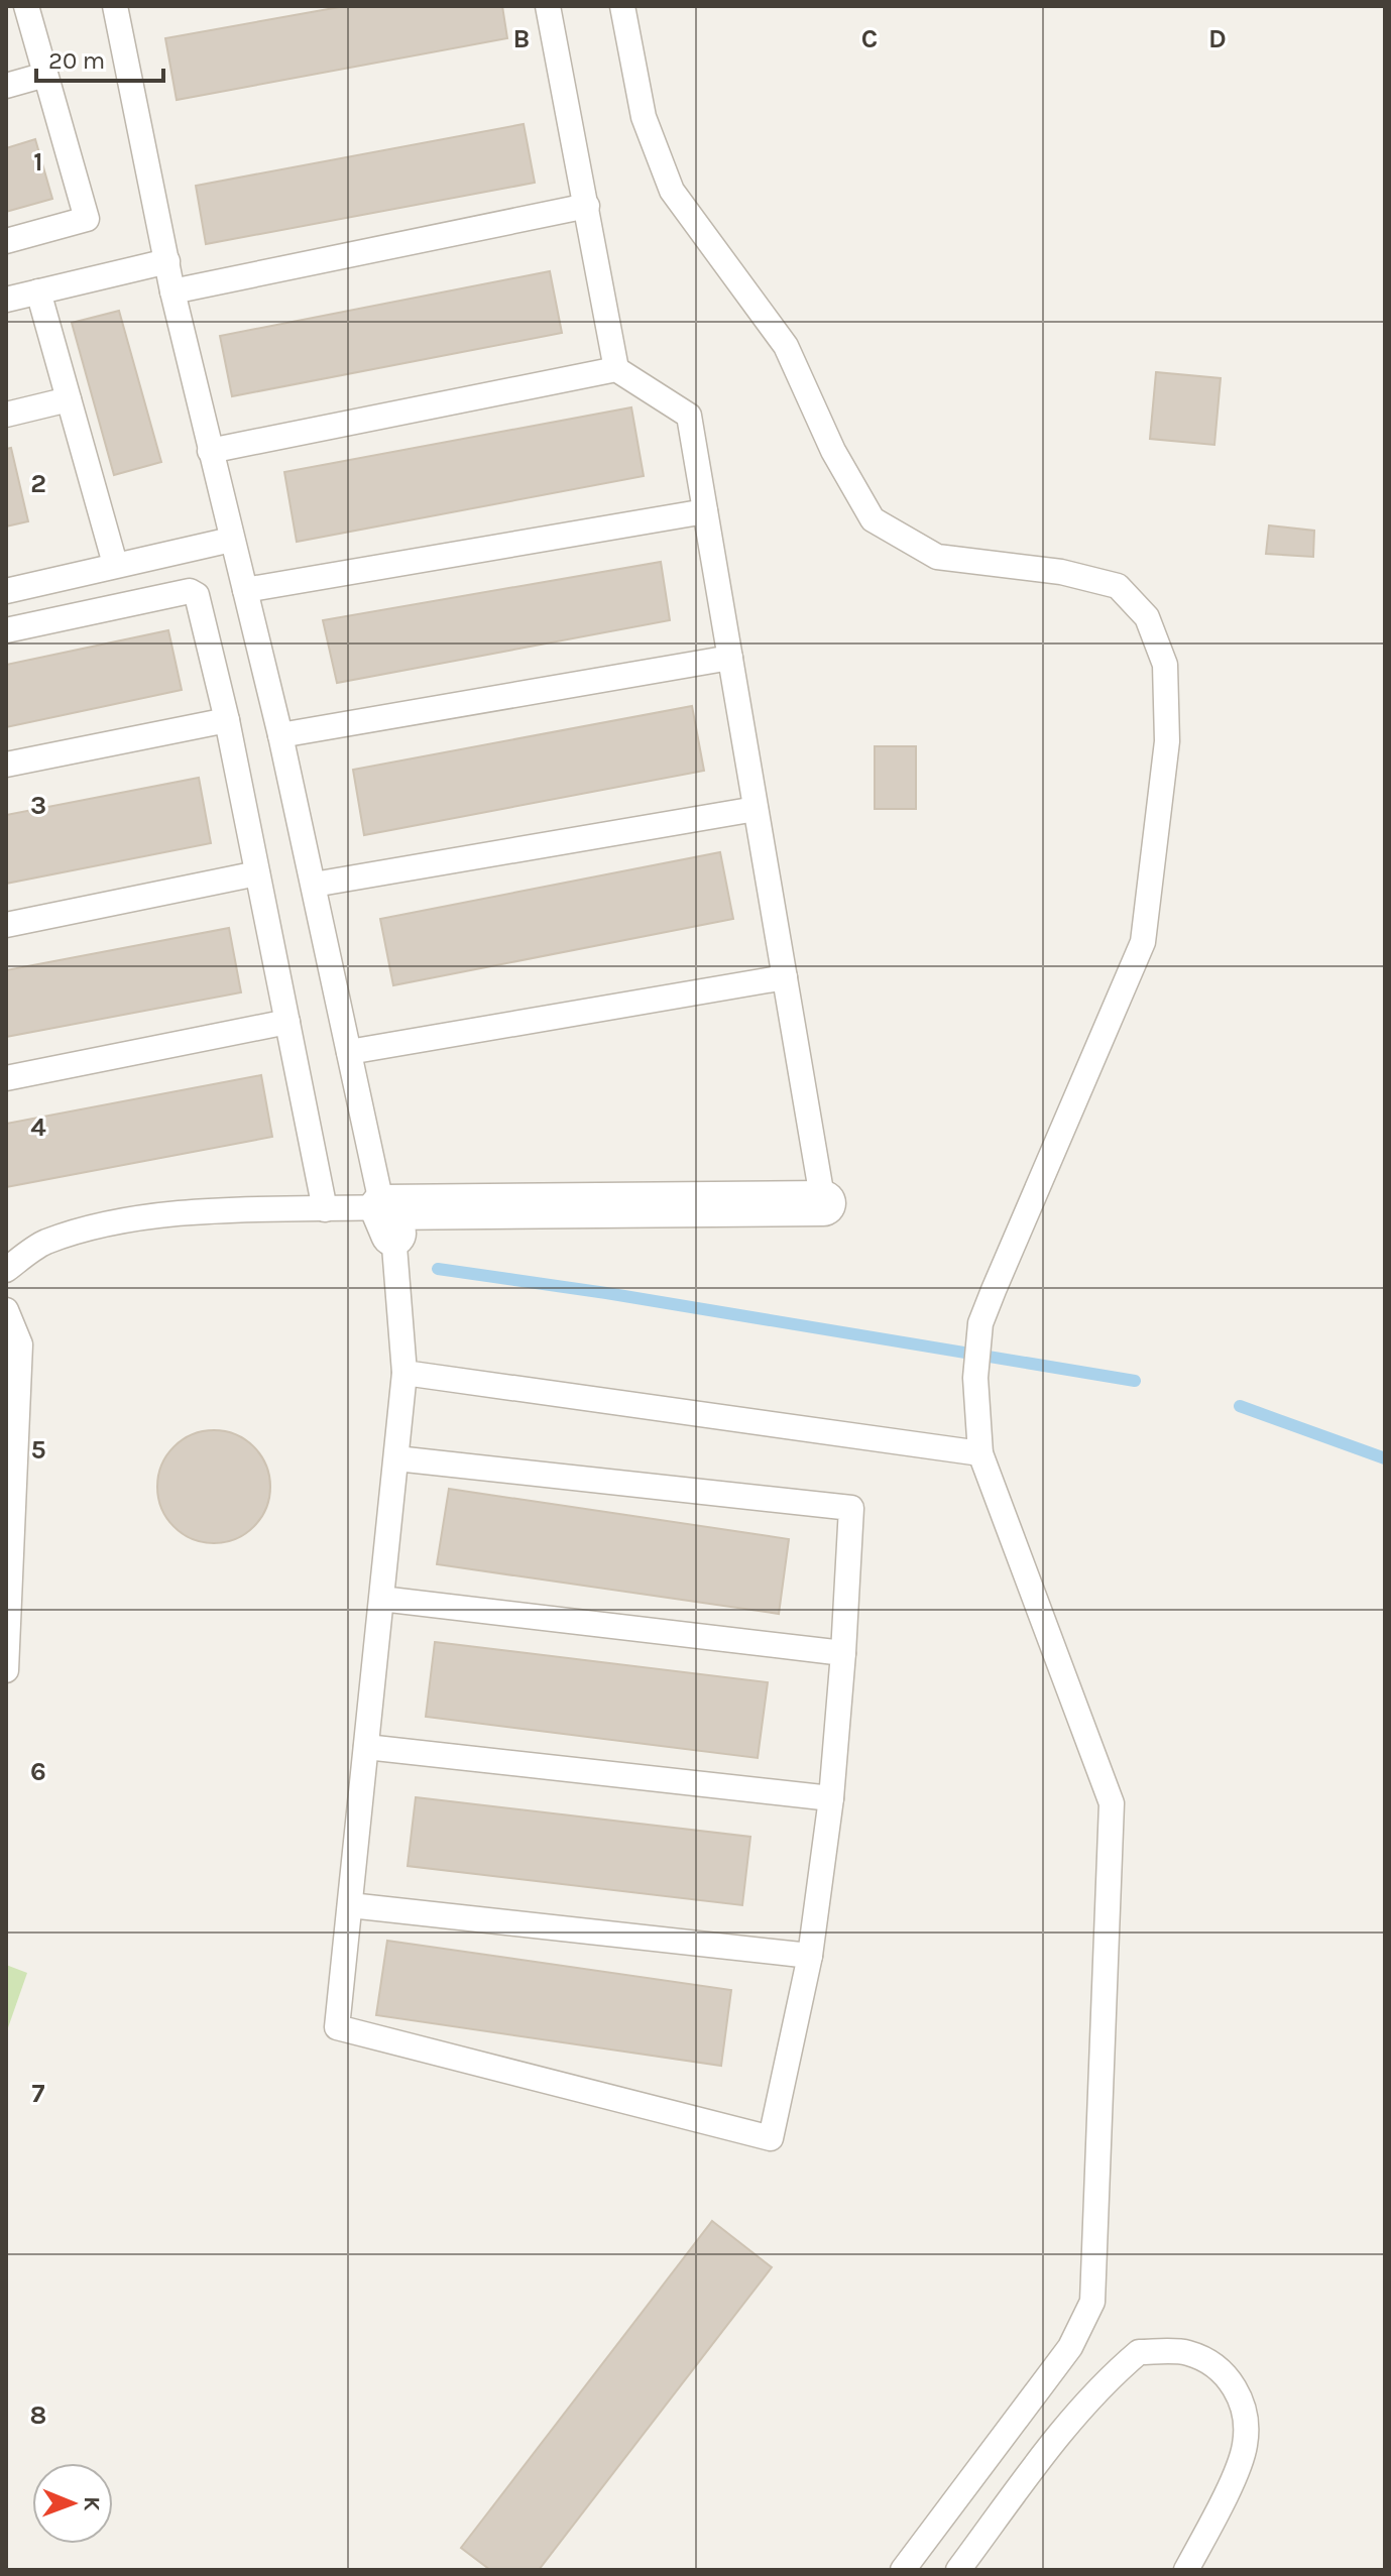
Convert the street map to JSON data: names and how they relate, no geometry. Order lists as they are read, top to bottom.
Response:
{
  "scale_bar": "20 m",
  "north": "right",
  "grid": {
    "columns": ["B", "C", "D"],
    "rows": [
      "1",
      "2",
      "3",
      "4",
      "5",
      "6",
      "7",
      "8"
    ]
  }
}
